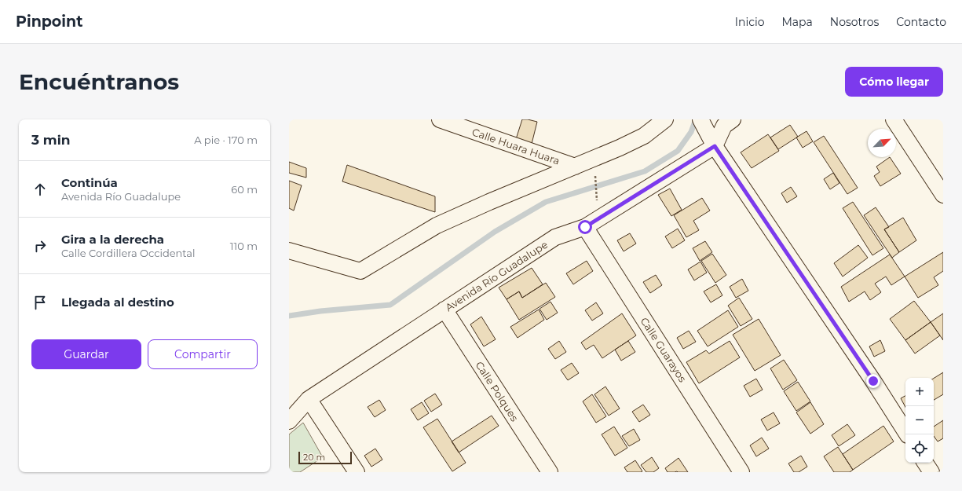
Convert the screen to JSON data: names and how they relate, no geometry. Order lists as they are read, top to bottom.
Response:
{
  "streets": {
    "street": [
      "Calle Huara Huara",
      "Avenida Río Guadalupe",
      "Calle Guarayos",
      "Calle Polques"
    ]
  },
  "crossings": [
    ["Avenida Río Guadalupe", "Calle Guarayos"],
    ["Avenida Río Guadalupe", "Calle Polques"]
  ],
  "scale_bar": "20 m",
  "north": "top right",
  "page": {
    "header": "Pinpoint",
    "nav": [
      "Inicio",
      "Mapa",
      "Nosotros",
      "Contacto"
    ],
    "buttons": [
      "Cómo llegar",
      ["Guardar", "Compartir"]
    ],
    "title": "Encuéntranos",
    "heading": ["3 min", "A pie · 170 m"],
    "list": [
      ["Continúa", "Avenida Río Guadalupe", "60 m"],
      ["Gira a la derecha", "Calle Cordillera Occidental", "110 m"],
      "Llegada al destino"
    ],
    "map_buttons": ["+", "−"],
    "scale": "20 m"
  }
}
